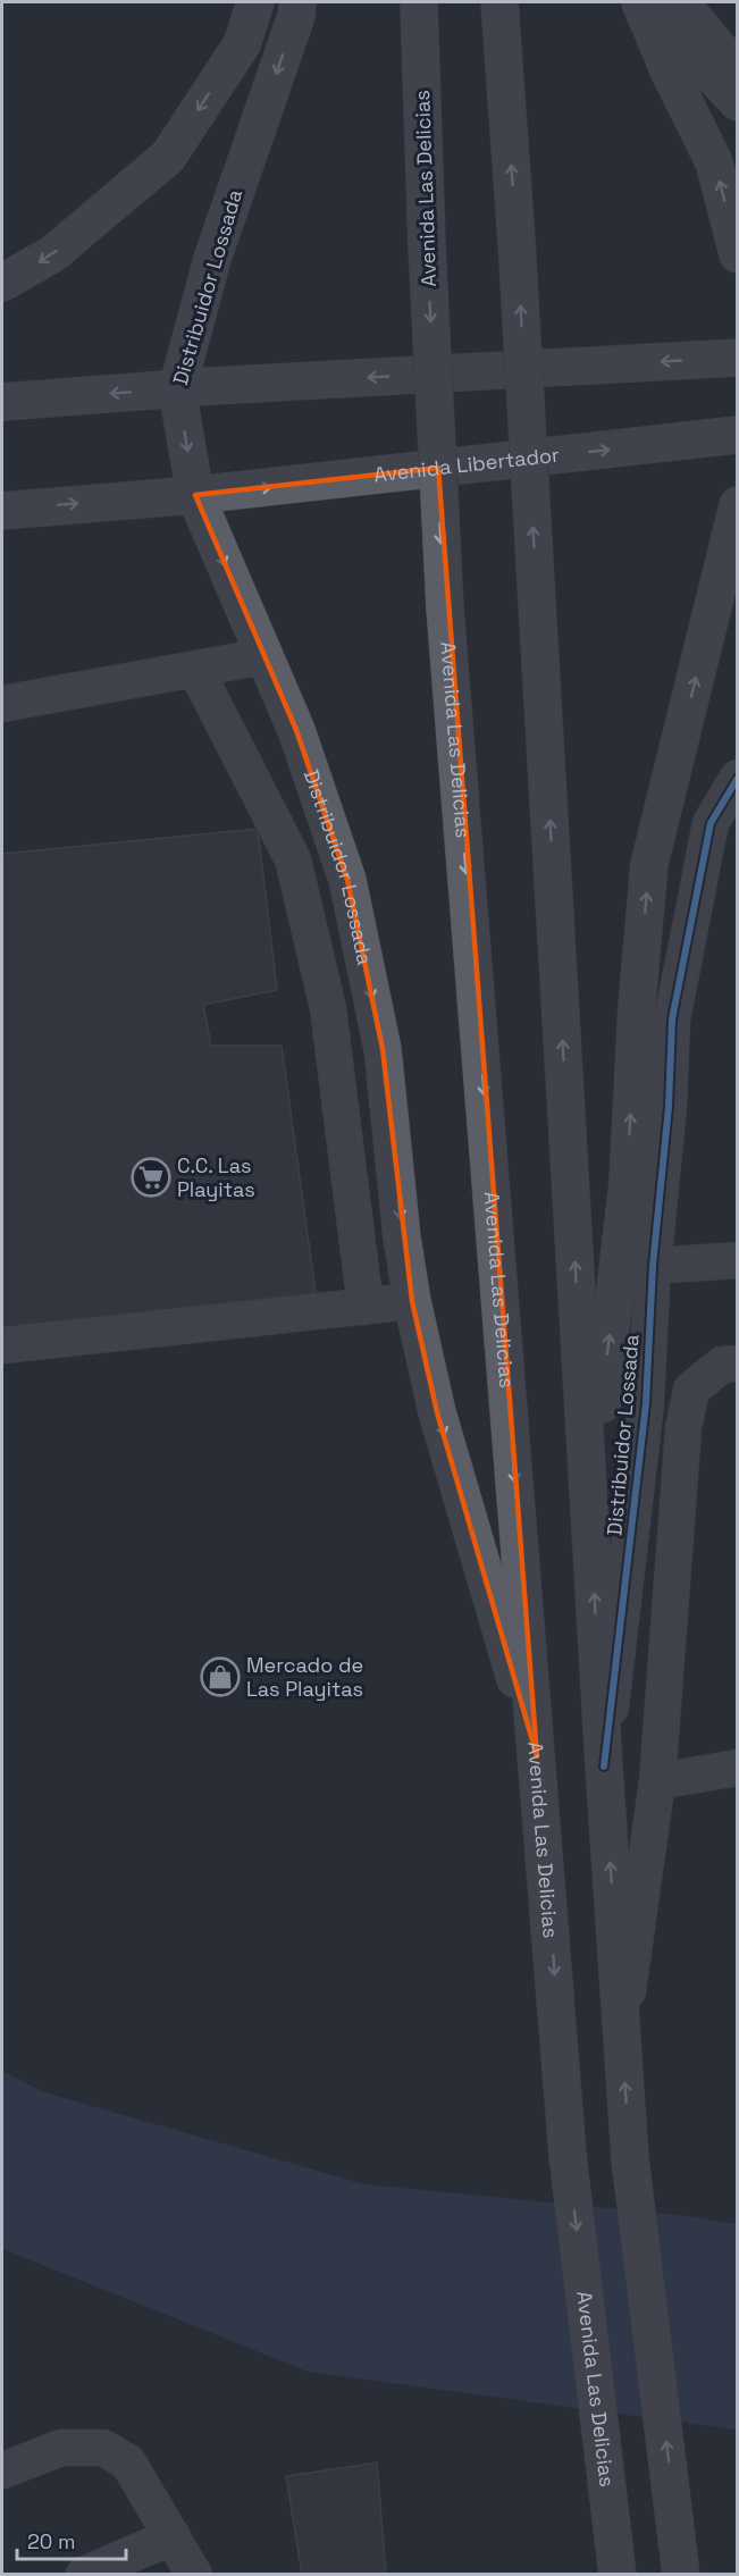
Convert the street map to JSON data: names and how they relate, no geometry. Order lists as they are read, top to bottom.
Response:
{
  "streets": {
    "main road": ["Avenida Las Delicias", "Distribuidor Lossada", "Avenida Libertador"]
  },
  "crossings": [
    ["Avenida Las Delicias", "Distribuidor Lossada"],
    ["Distribuidor Lossada", "Avenida Libertador"]
  ],
  "places": {
    "supermarket": ["C.C. Las Playitas"],
    "shop": ["Mercado de Las Playitas"]
  },
  "scale_bar": "20 m"
}
